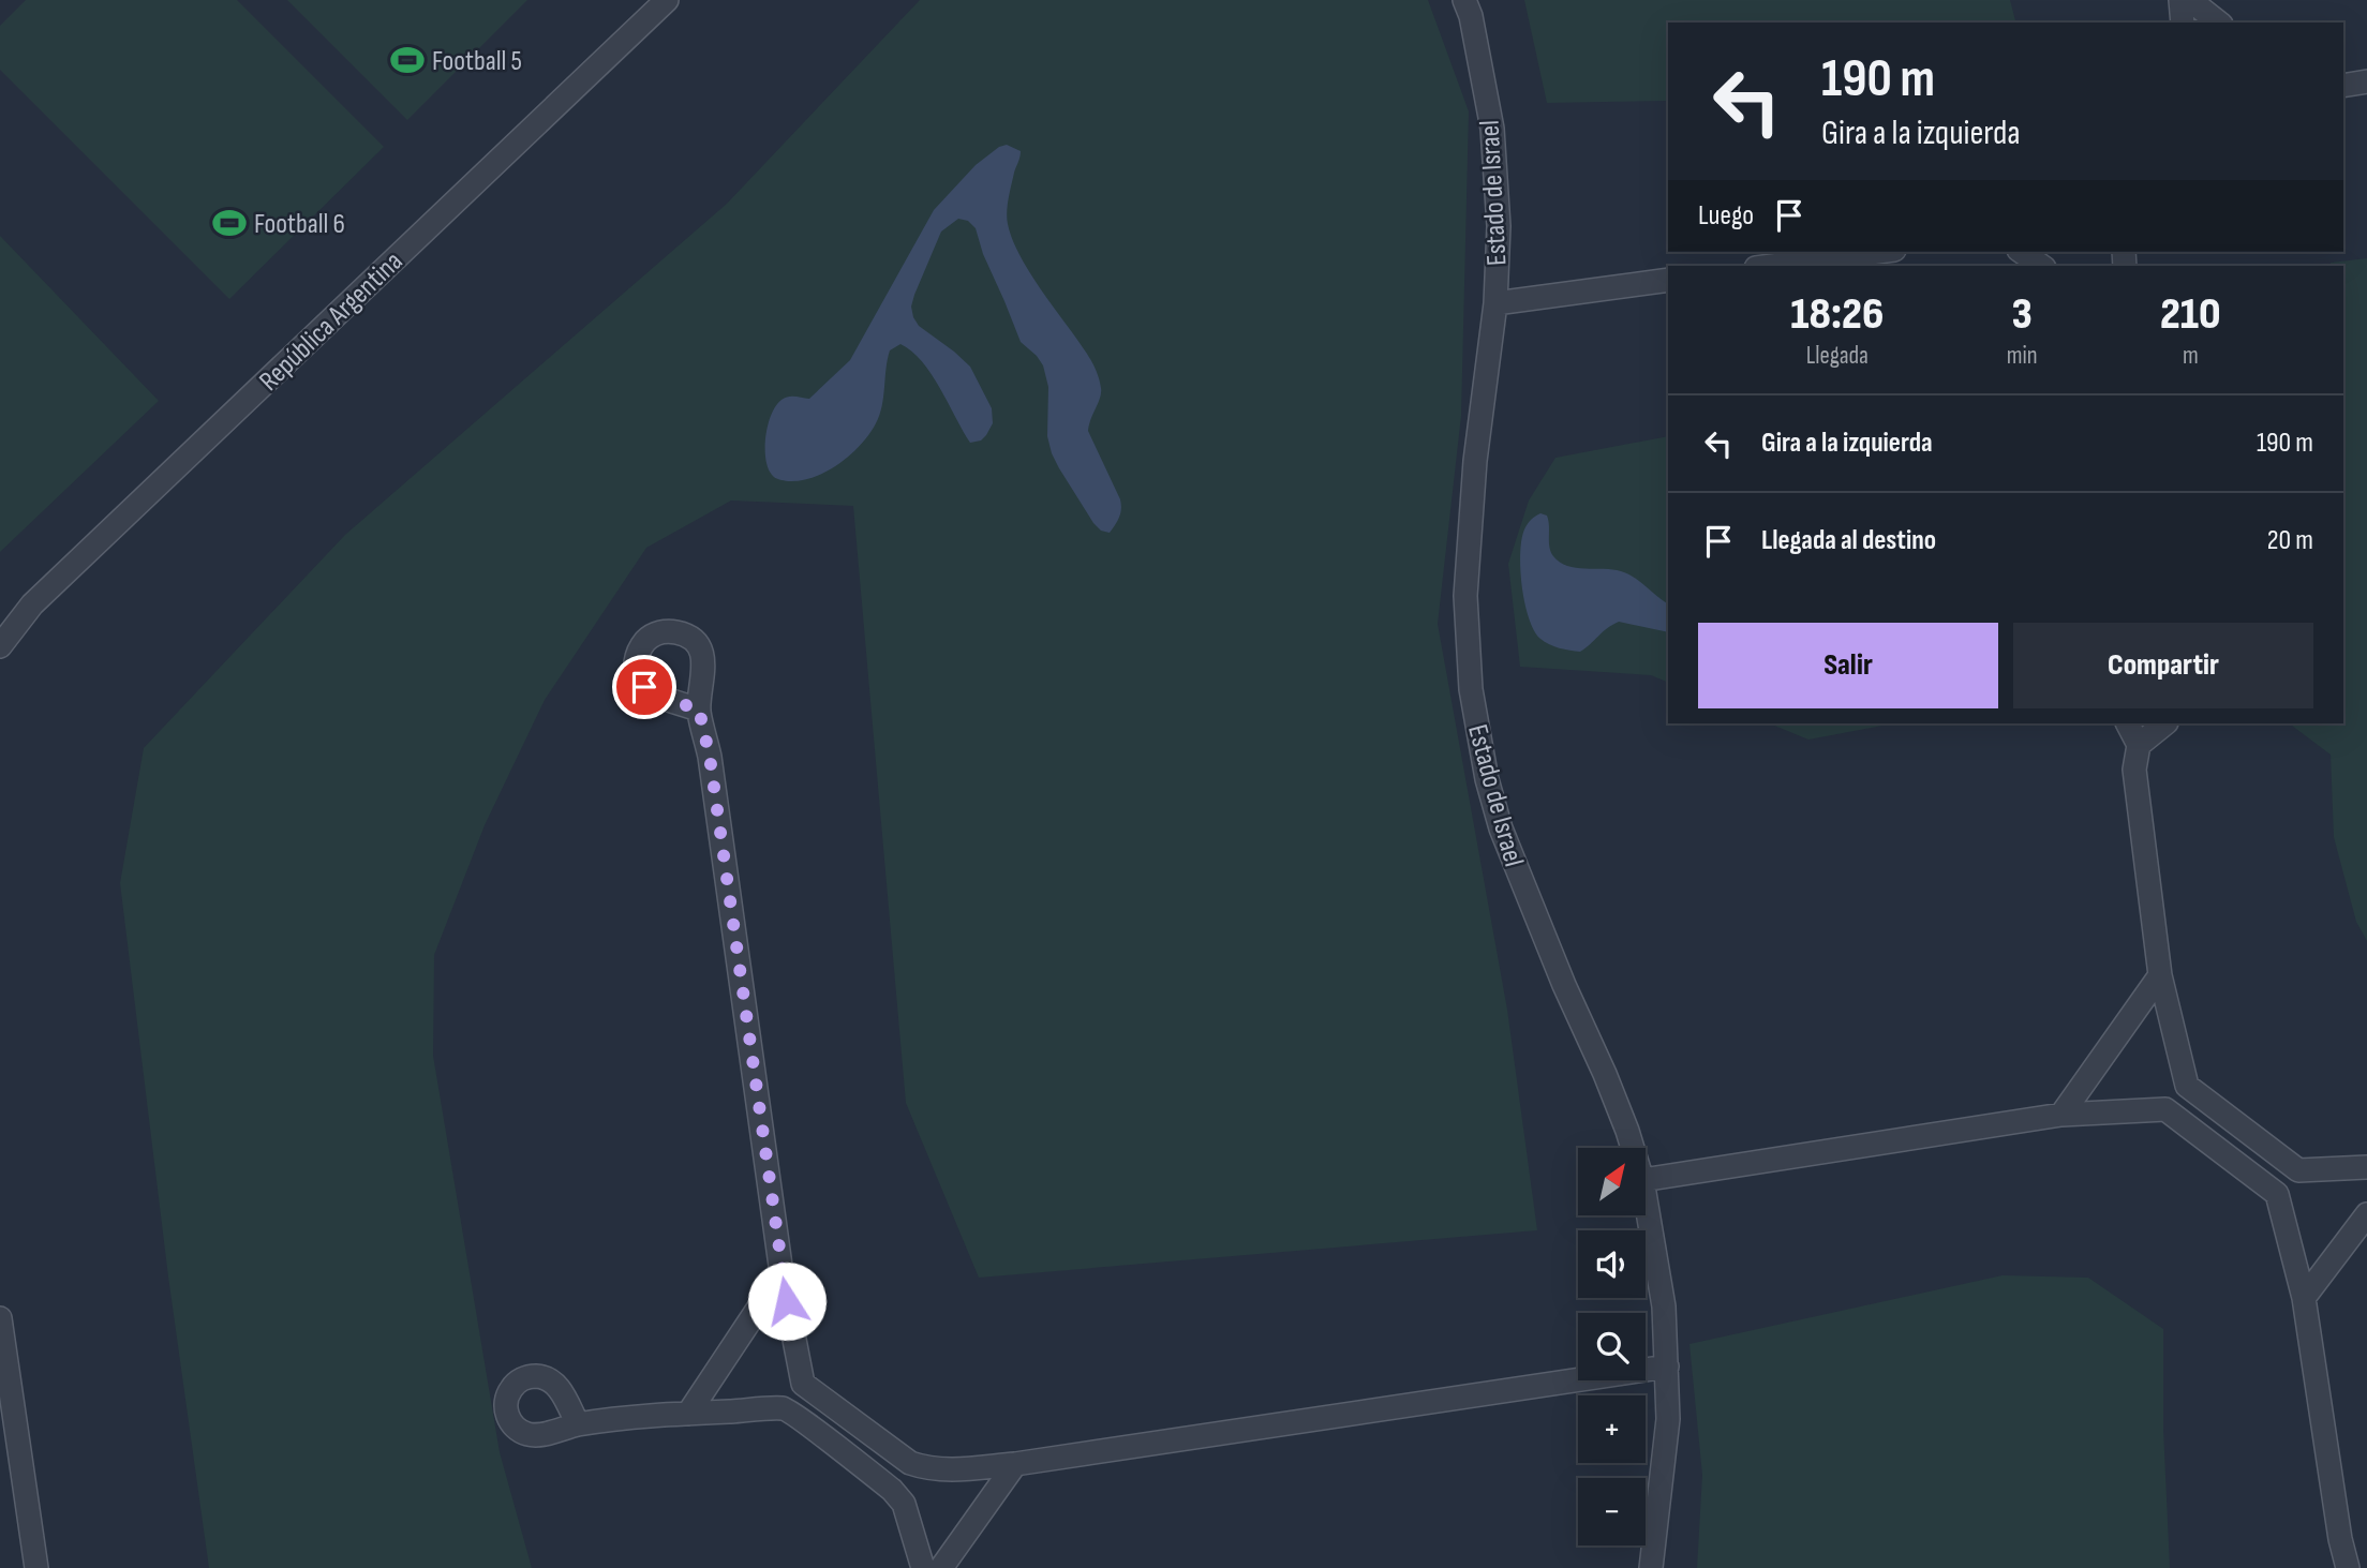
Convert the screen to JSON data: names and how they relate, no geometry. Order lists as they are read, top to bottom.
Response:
{
  "streets": {
    "street": ["Estado de Israel", "República Argentina"]
  },
  "places": {
    "sports": ["Football 5", "Football 6"]
  },
  "north": "top right",
  "page": {
    "turn": ["190 m", "Gira a la izquierda"],
    "then": "Luego",
    "eta": [
      "18:26",
      "Llegada",
      "3",
      "min",
      "210",
      "m"
    ],
    "list": [
      {
        "name": "Gira a la izquierda",
        "value": "190 m"
      },
      {
        "name": "Llegada al destino",
        "value": "20 m"
      }
    ],
    "buttons": ["Salir", "Compartir"],
    "map_buttons": ["+", "−"]
  }
}
